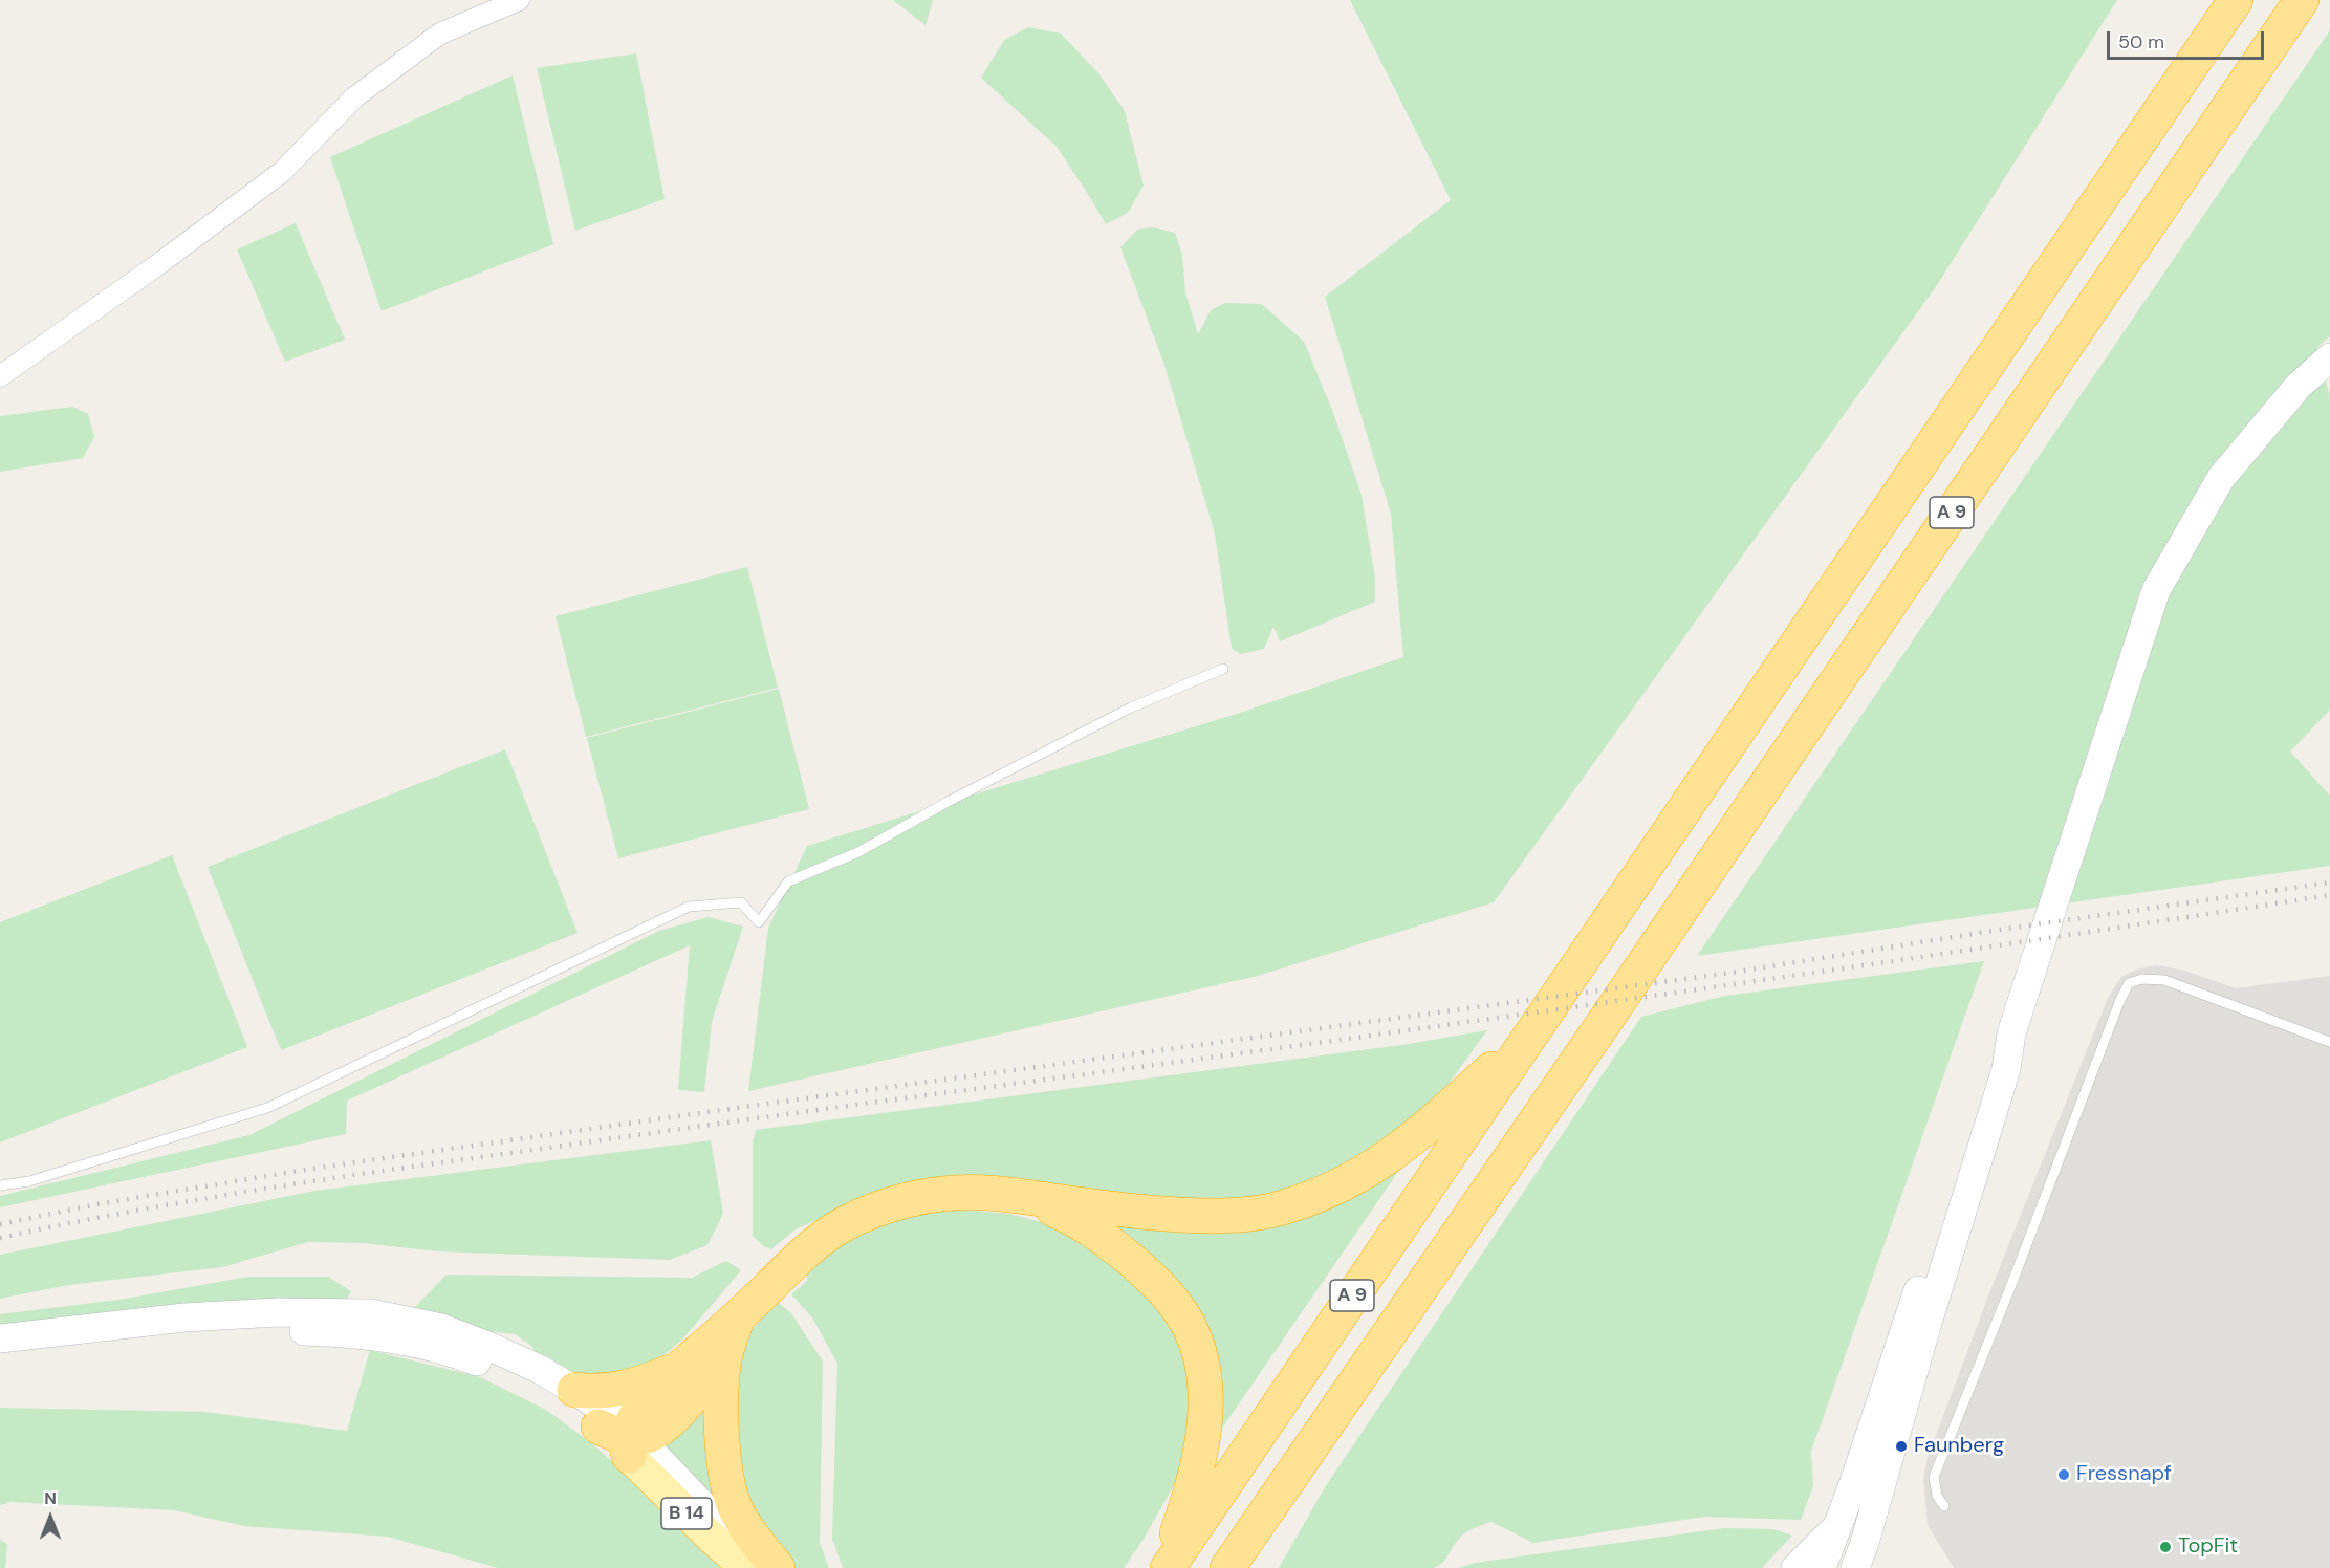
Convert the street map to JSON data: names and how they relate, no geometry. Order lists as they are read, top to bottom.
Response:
{
  "streets": {
    "highway": ["A 9"],
    "main road": ["B 14"]
  },
  "places": ["Faunberg", "Fressnapf", "TopFit"],
  "scale_bar": "50 m",
  "north": "top"
}
